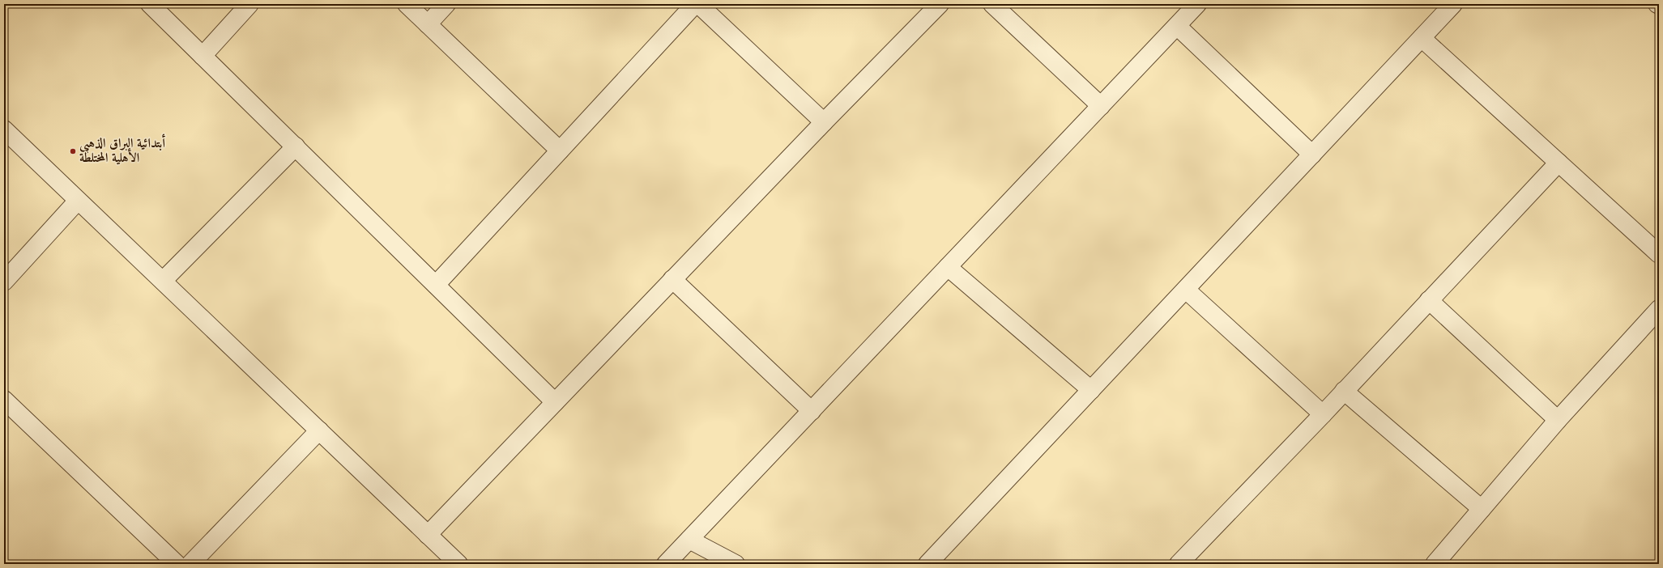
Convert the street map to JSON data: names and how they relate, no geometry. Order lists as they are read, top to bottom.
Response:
{
  "places": ["أبتدائية البراق الذهبي الأهلية المختلطة"]
}
